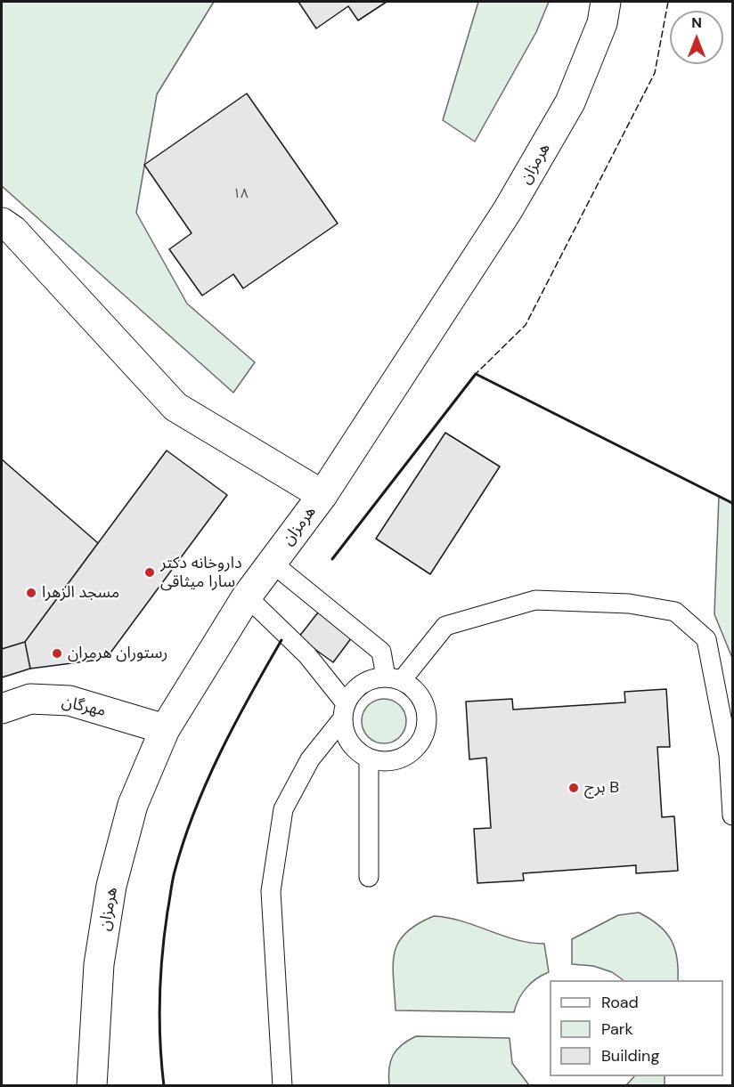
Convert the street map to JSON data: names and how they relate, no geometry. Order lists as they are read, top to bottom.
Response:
{
  "streets": {
    "street": ["هرمزان", "مهرگان"]
  },
  "crossings": [
    ["هرمزان", "مهرگان"]
  ],
  "places": [
    "داروخانه دکتر سارا میثاقی",
    "مسجد الزهرا",
    "رستوران هرمران",
    "برج B"
  ],
  "house_numbers": ["۱۸"],
  "legend": ["Road", "Park", "Building"],
  "north": "top"
}
